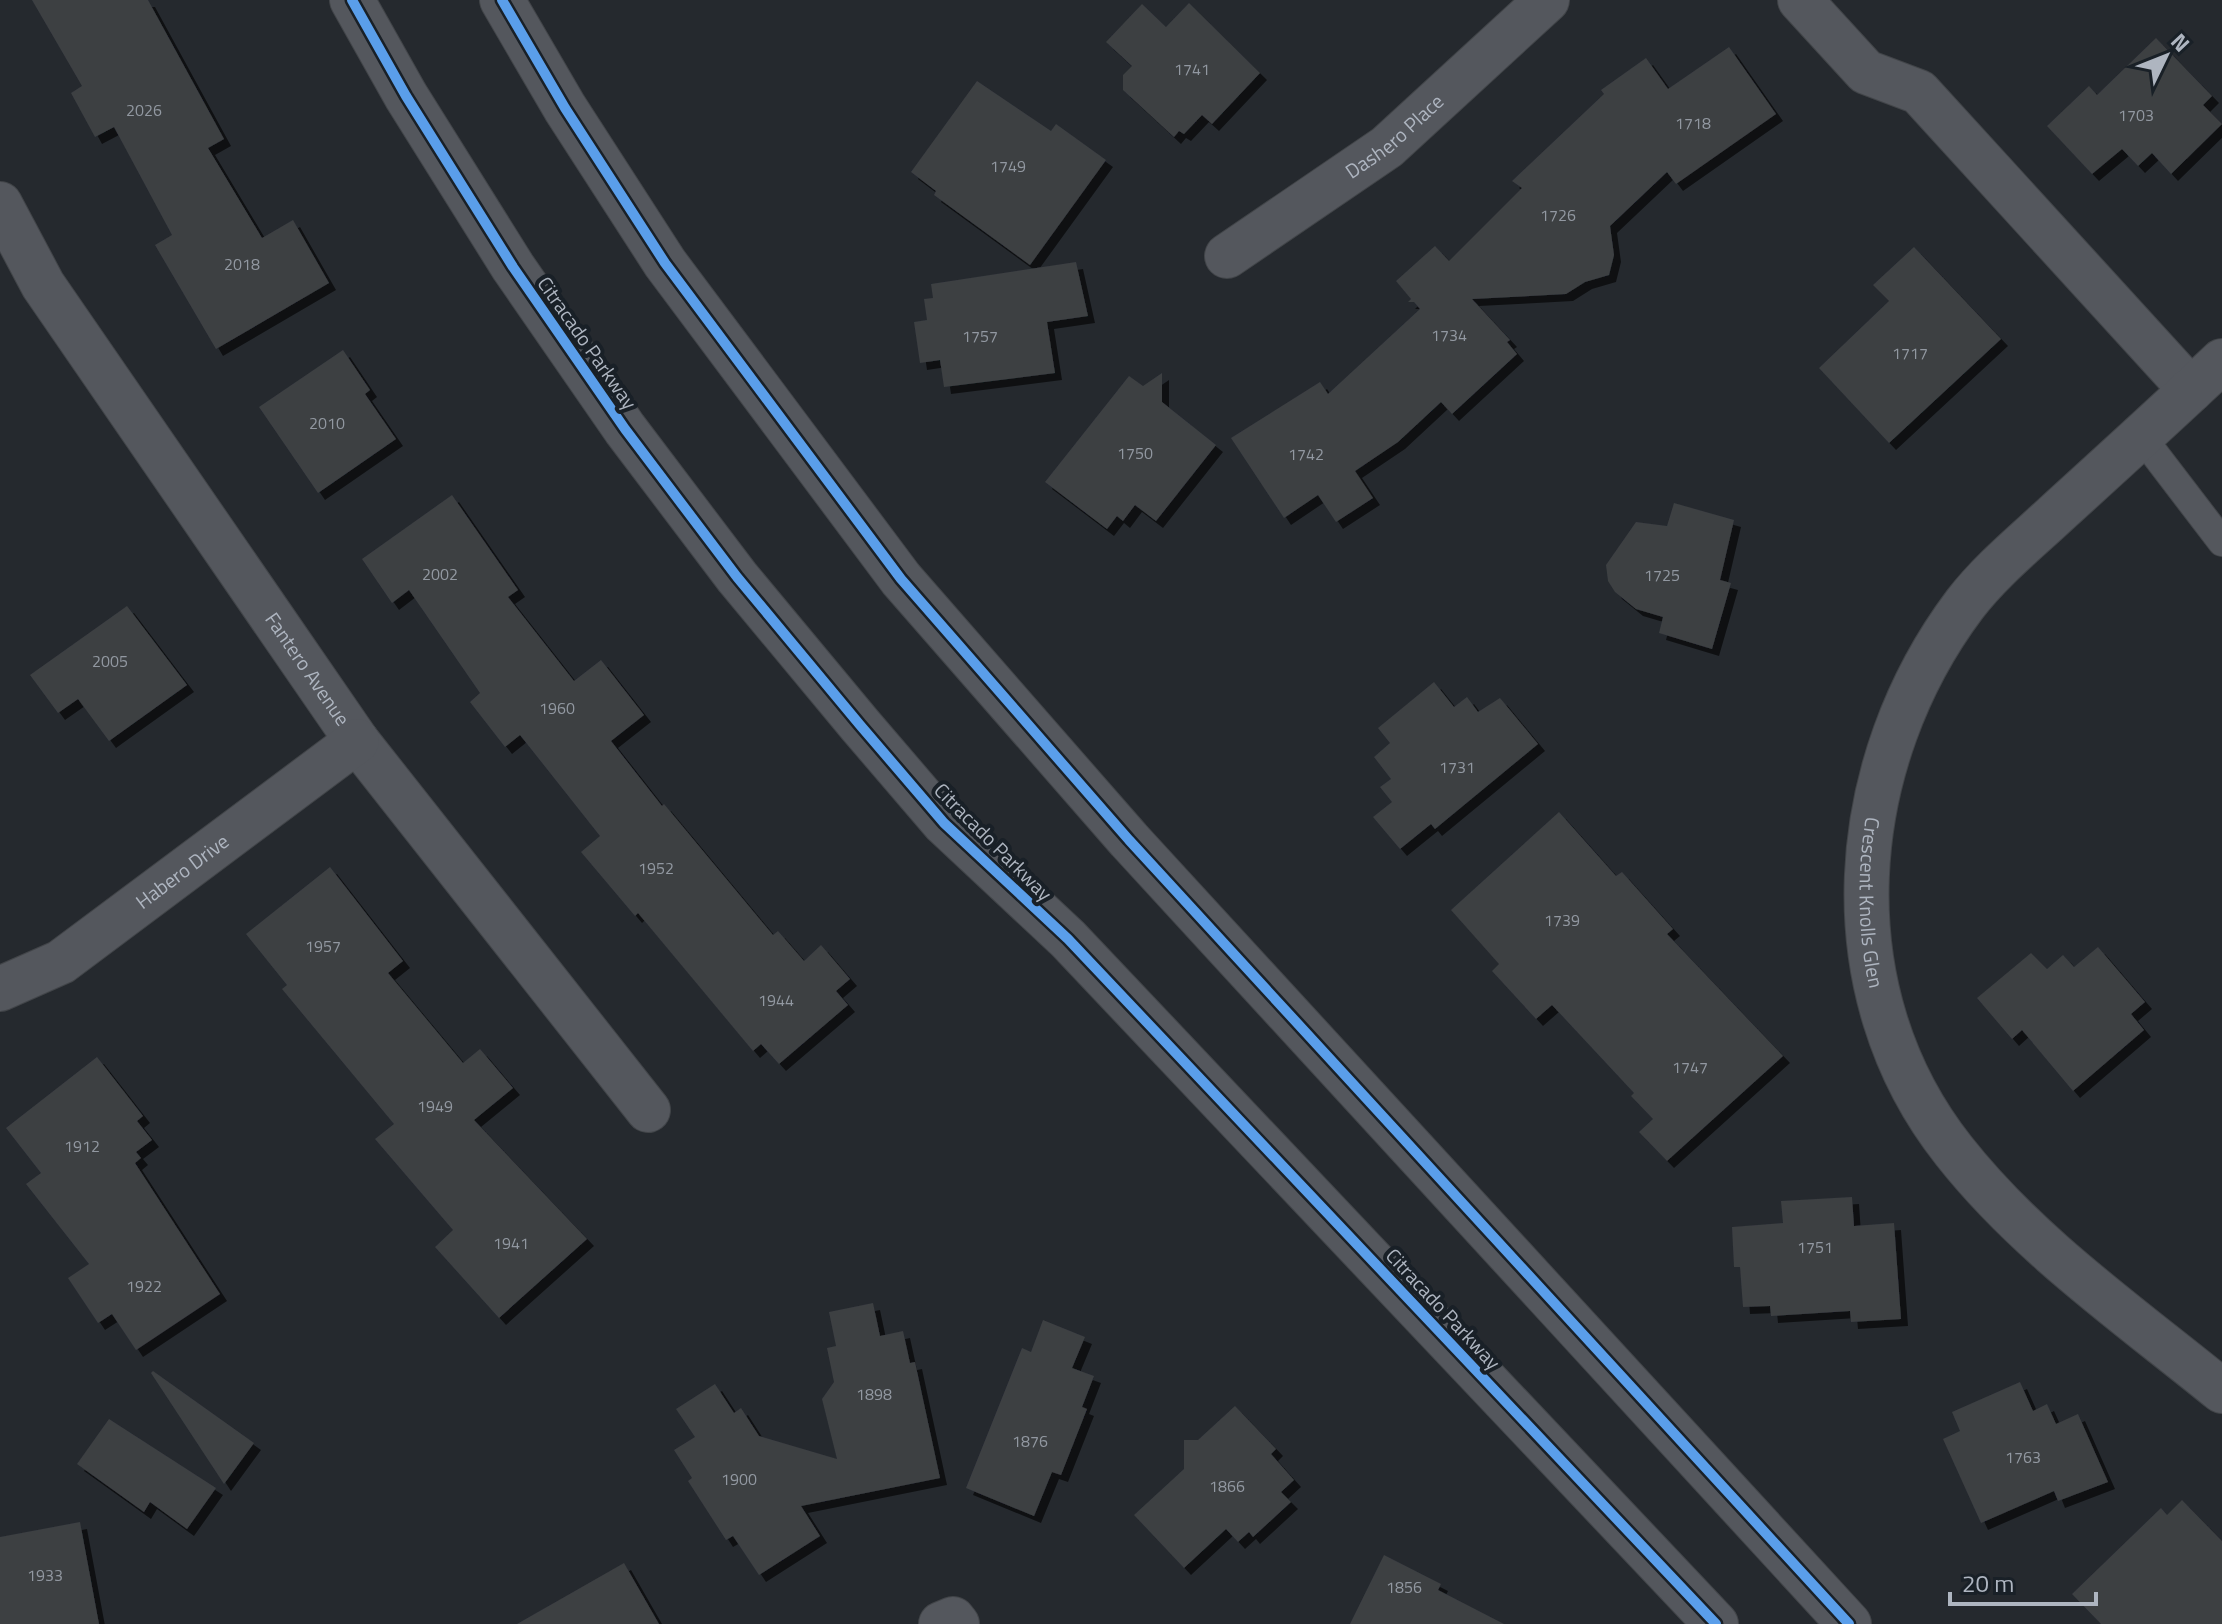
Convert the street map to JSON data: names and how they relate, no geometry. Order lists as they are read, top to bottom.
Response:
{
  "streets": {
    "street": [
      "Dashero Place",
      "Citracado Parkway",
      "Fantero Avenue",
      "Habero Drive",
      "Crescent Knolls Glen"
    ]
  },
  "crossings": [
    ["Fantero Avenue", "Habero Drive"]
  ],
  "house_numbers": [
    "1741",
    "2026",
    "1703",
    "1718",
    "1749",
    "1726",
    "2018",
    "1734",
    "1757",
    "1717",
    "2010",
    "1750",
    "1742",
    "2002",
    "1725",
    "2005",
    "1960",
    "1731",
    "1952",
    "1739",
    "1957",
    "1944",
    "1747",
    "1949",
    "1912",
    "1941",
    "1751",
    "1922",
    "1898",
    "1876",
    "1763",
    "1900",
    "1866",
    "1933",
    "1856"
  ],
  "scale_bar": "20 m",
  "north": "top right"
}
